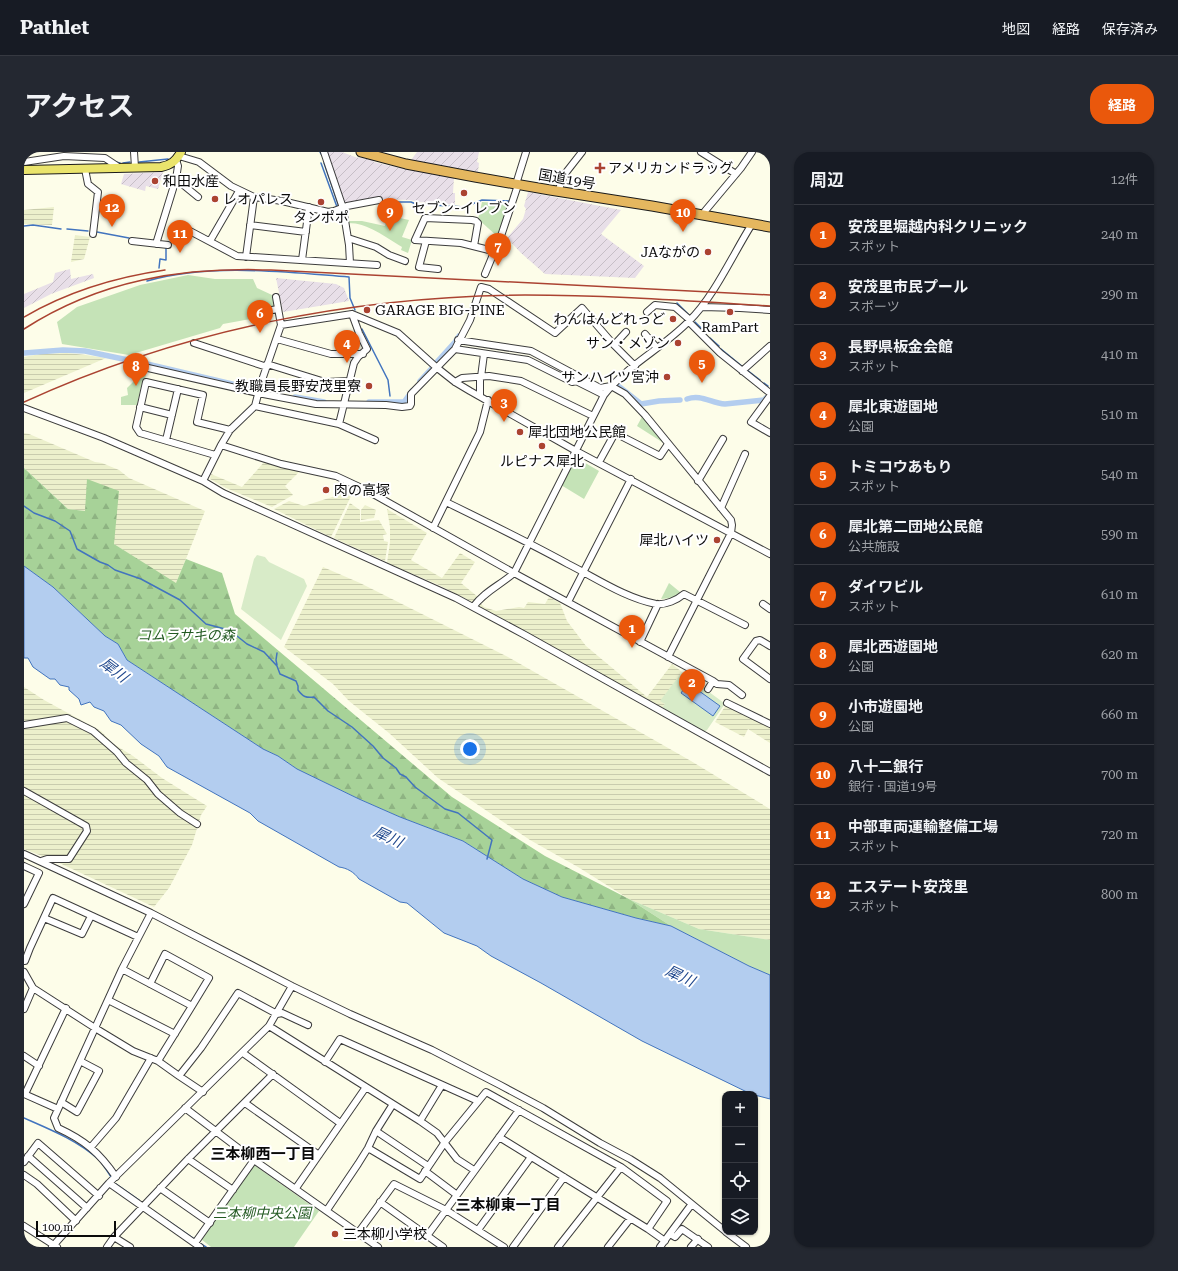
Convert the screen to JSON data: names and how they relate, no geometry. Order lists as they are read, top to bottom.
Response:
{
  "streets": {
    "highway": ["国道19号"]
  },
  "districts": ["三本柳西一丁目", "三本柳東一丁目"],
  "water": ["犀川"],
  "parks": ["コムラサキの森", "三本柳中央公園"],
  "places": {
    "health": ["アメリカンドラッグ"],
    "other": [
      "和田水産",
      "セブン-イレブン",
      "レオパレス",
      "タンポポ",
      "JAながの",
      "GARAGE BIG-PINE",
      "RamPart",
      "わんはんどれっど",
      "サン・メゾン",
      "サンハイツ宮沖",
      "教職員長野安茂里寮",
      "犀北団地公民館",
      "ルピナス犀北",
      "肉の高塚",
      "犀北ハイツ",
      "三本柳小学校"
    ]
  },
  "scale_bar": "100 m",
  "page": {
    "header": "Pathlet",
    "nav": ["地図", "経路", "保存済み"],
    "title": "アクセス",
    "buttons": "経路",
    "heading": ["周辺", "12件"],
    "pins": [
      "12",
      "9",
      "10",
      "11",
      "7",
      "6",
      "4",
      "5",
      "8",
      "3",
      "1",
      "2"
    ],
    "list": [
      {
        "mark": "1",
        "name": "安茂里堀越内科クリニック",
        "note": "スポット",
        "value": "240 m"
      },
      {
        "mark": "2",
        "name": "安茂里市民プール",
        "note": "スポーツ",
        "value": "290 m"
      },
      {
        "mark": "3",
        "name": "長野県板金会館",
        "note": "スポット",
        "value": "410 m"
      },
      {
        "mark": "4",
        "name": "犀北東遊園地",
        "note": "公園",
        "value": "510 m"
      },
      {
        "mark": "5",
        "name": "トミコウあもり",
        "note": "スポット",
        "value": "540 m"
      },
      {
        "mark": "6",
        "name": "犀北第二団地公民館",
        "note": "公共施設",
        "value": "590 m"
      },
      {
        "mark": "7",
        "name": "ダイワビル",
        "note": "スポット",
        "value": "610 m"
      },
      {
        "mark": "8",
        "name": "犀北西遊園地",
        "note": "公園",
        "value": "620 m"
      },
      {
        "mark": "9",
        "name": "小市遊園地",
        "note": "公園",
        "value": "660 m"
      },
      {
        "mark": "10",
        "name": "八十二銀行",
        "note": "銀行 · 国道19号",
        "value": "700 m"
      },
      {
        "mark": "11",
        "name": "中部車両運輸整備工場",
        "note": "スポット",
        "value": "720 m"
      },
      {
        "mark": "12",
        "name": "エステート安茂里",
        "note": "スポット",
        "value": "800 m"
      }
    ],
    "map_buttons": ["+", "−"],
    "scale": "100 m"
  }
}
